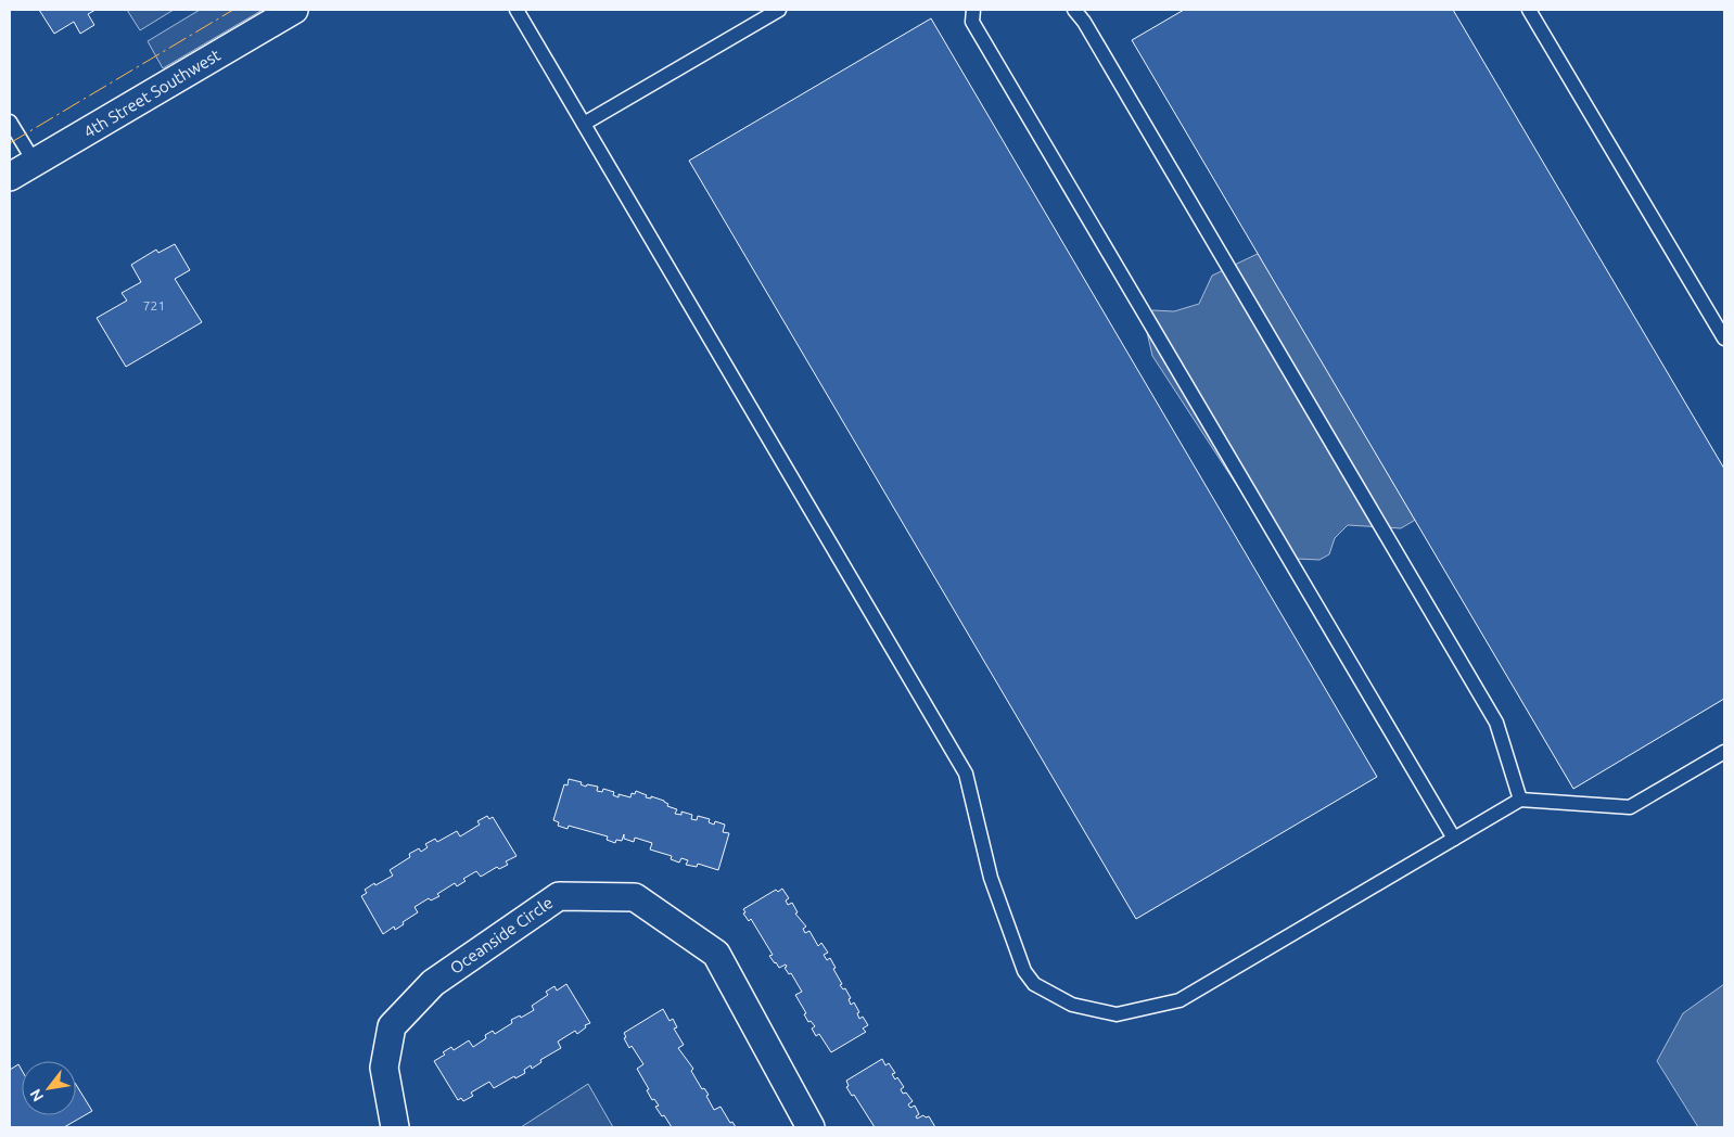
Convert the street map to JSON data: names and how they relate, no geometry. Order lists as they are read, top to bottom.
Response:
{
  "streets": {
    "street": ["4th Street Southwest", "Oceanside Circle"]
  },
  "house_numbers": ["721"],
  "north": "bottom left"
}
